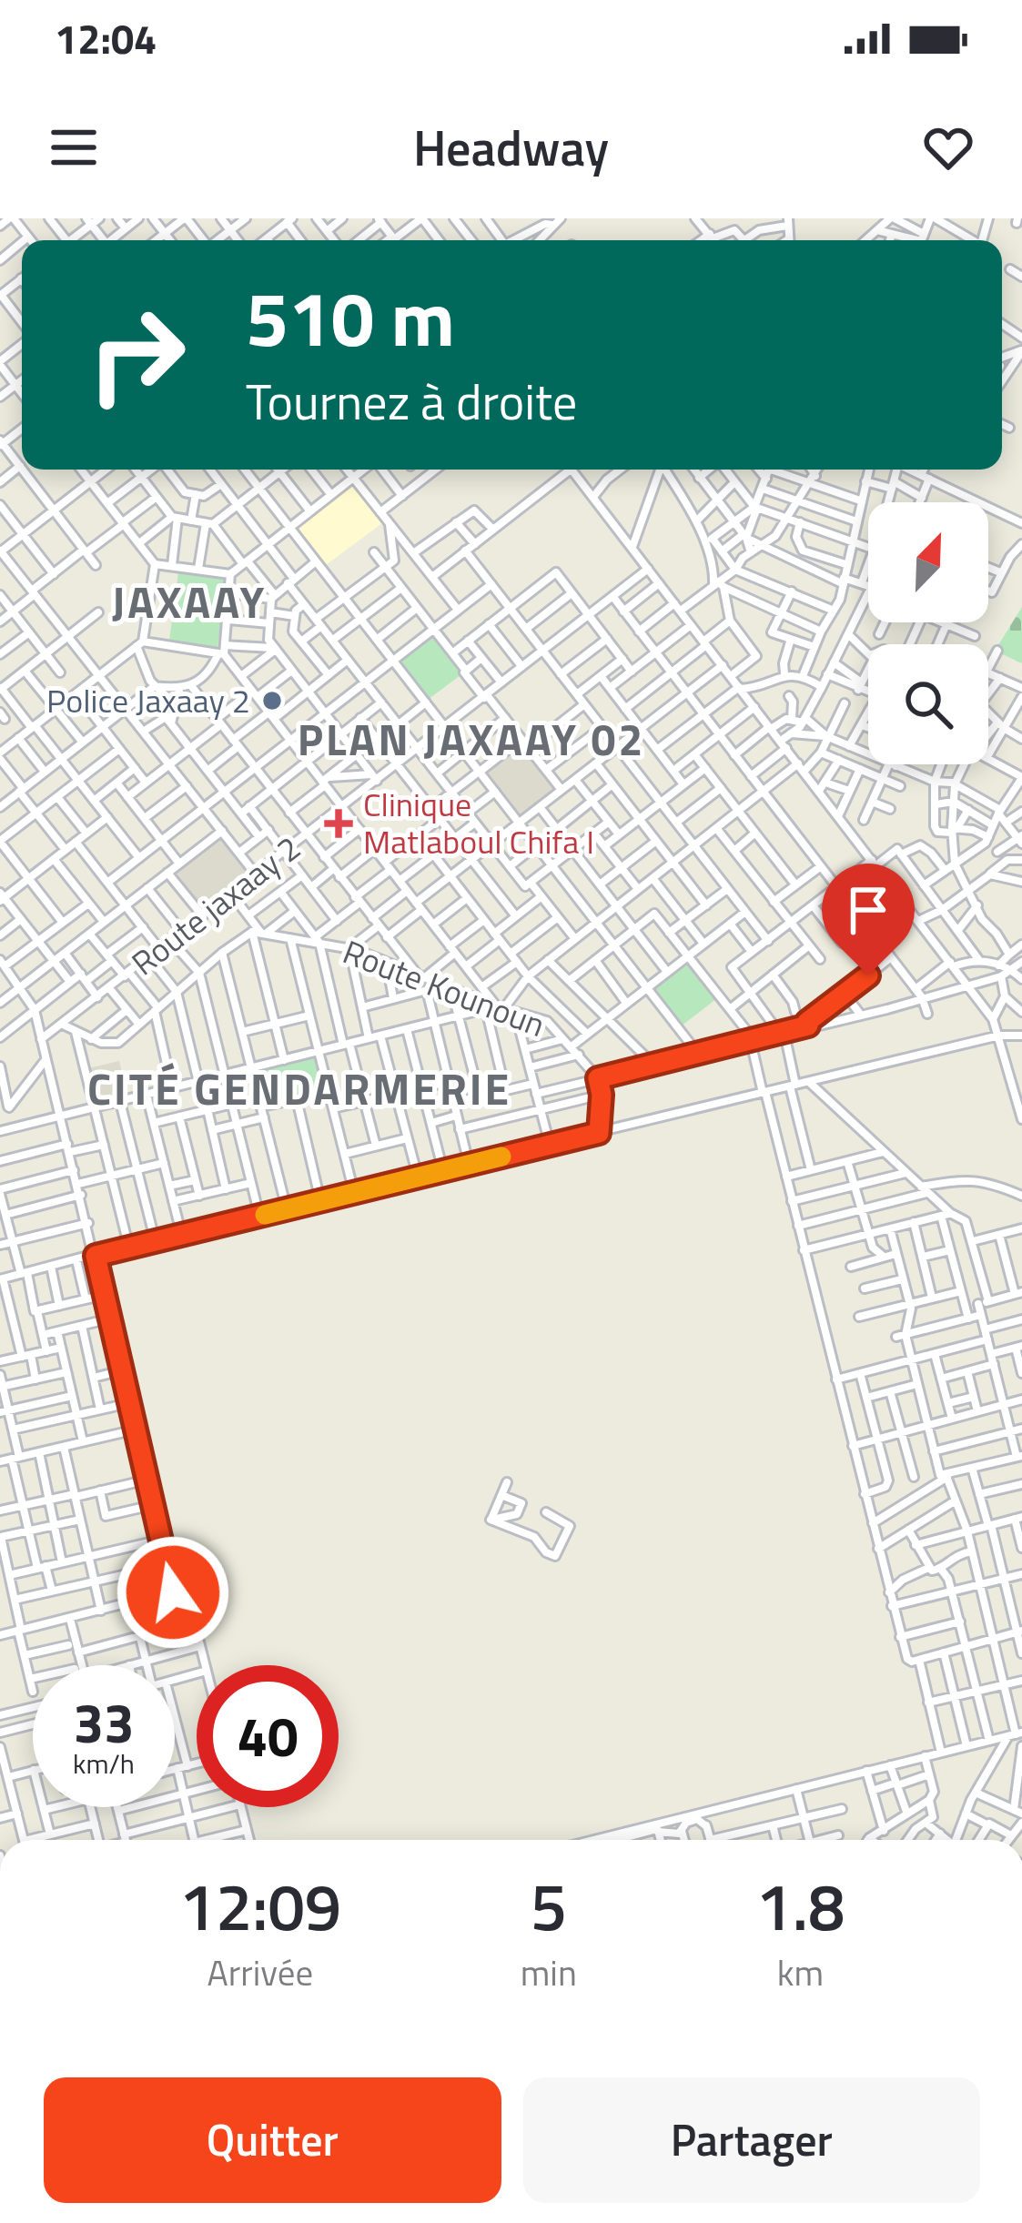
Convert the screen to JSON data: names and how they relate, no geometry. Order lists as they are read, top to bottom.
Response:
{
  "streets": {
    "street": ["Route jaxaay 2", "Route Kounoun"]
  },
  "districts": ["JAXAAY", "PLAN JAXAAY 02", "CITÉ GENDARMERIE"],
  "places": {
    "other": ["Police Jaxaay 2"],
    "health": ["Clinique Matlaboul Chifa I"]
  },
  "north": "top right",
  "page": {
    "status": "12:04",
    "header": "Headway",
    "turn": ["510 m", "Tournez à droite"],
    "speed": "33 km/h",
    "limit": "40",
    "eta": [
      "12:09",
      "Arrivée",
      "5",
      "min",
      "1.8",
      "km"
    ],
    "buttons": ["Quitter", "Partager"]
  }
}
